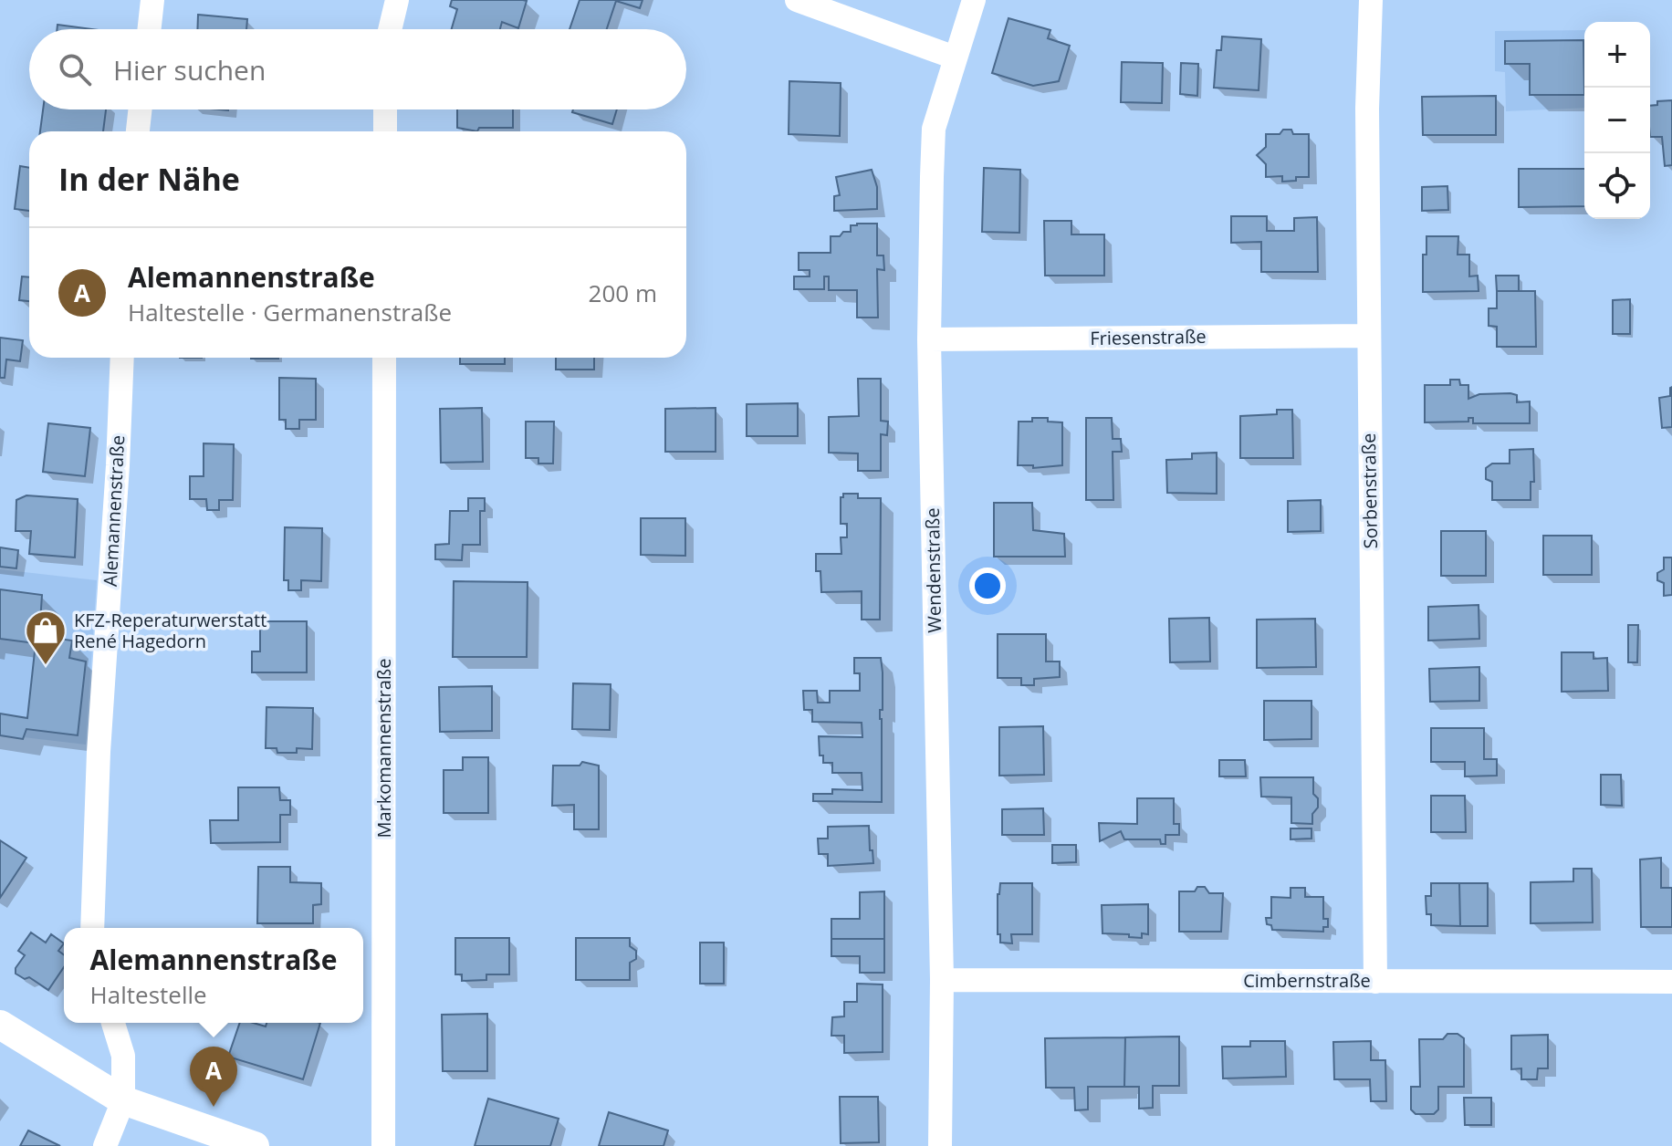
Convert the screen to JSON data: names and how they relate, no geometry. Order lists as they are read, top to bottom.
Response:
{
  "streets": {
    "street": [
      "Friesenstraße",
      "Sorbenstraße",
      "Alemannenstraße",
      "Wendenstraße",
      "Markomannenstraße",
      "Cimbernstraße"
    ]
  },
  "crossings": [
    ["Friesenstraße", "Sorbenstraße"],
    ["Friesenstraße", "Wendenstraße"],
    ["Sorbenstraße", "Cimbernstraße"],
    ["Wendenstraße", "Cimbernstraße"]
  ],
  "places": {
    "shop": ["KFZ-Reperaturwerstatt René Hagedorn"]
  },
  "page": {
    "map_buttons": ["+", "−"],
    "search": "Hier suchen",
    "heading": "In der Nähe",
    "list": [
      {
        "mark": "A",
        "name": "Alemannenstraße",
        "note": "Haltestelle · Germanenstraße",
        "value": "200 m"
      }
    ],
    "popup": ["Alemannenstraße", "Haltestelle"],
    "pins": "A"
  }
}
